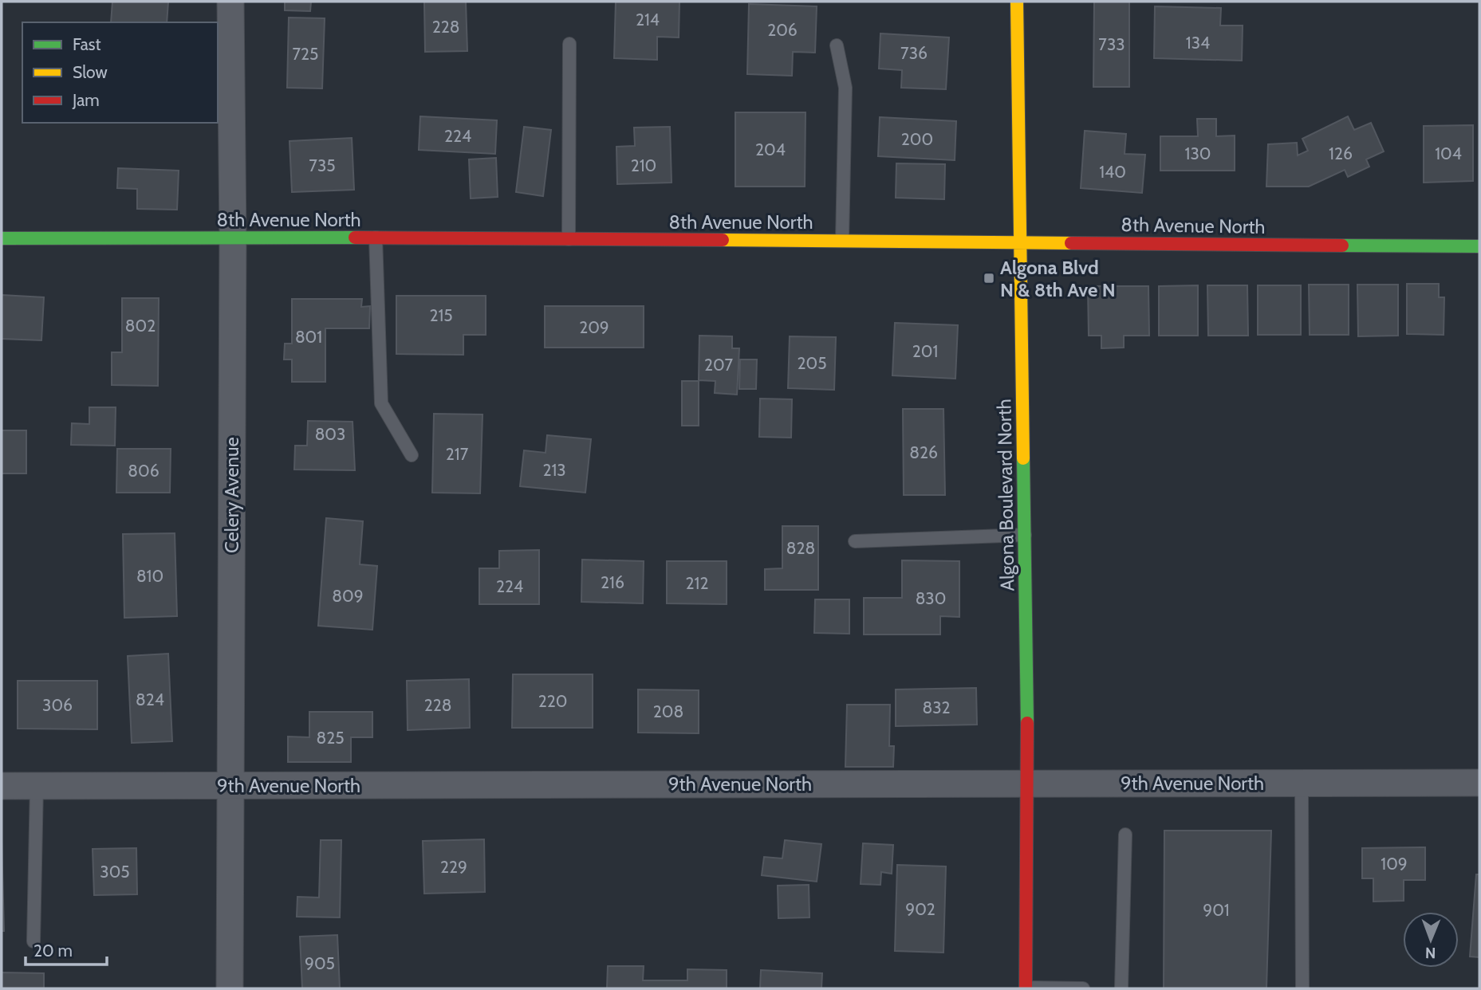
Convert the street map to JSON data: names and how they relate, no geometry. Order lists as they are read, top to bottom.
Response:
{
  "streets": {
    "street": [
      "8th Avenue North",
      "Celery Avenue",
      "Algona Boulevard North",
      "9th Avenue North"
    ]
  },
  "crossings": [
    ["8th Avenue North", "Celery Avenue"],
    ["8th Avenue North", "Algona Boulevard North"],
    ["Celery Avenue", "9th Avenue North"],
    ["Algona Boulevard North", "9th Avenue North"]
  ],
  "places": {
    "transit": ["Algona Blvd N & 8th Ave N"]
  },
  "house_numbers": [
    "214",
    "228",
    "206",
    "134",
    "733",
    "736",
    "725",
    "224",
    "200",
    "204",
    "130",
    "126",
    "104",
    "735",
    "210",
    "140",
    "215",
    "802",
    "209",
    "801",
    "201",
    "205",
    "207",
    "803",
    "826",
    "217",
    "213",
    "806",
    "828",
    "810",
    "216",
    "212",
    "224",
    "809",
    "830",
    "824",
    "220",
    "306",
    "228",
    "832",
    "208",
    "825",
    "109",
    "229",
    "305",
    "902",
    "901",
    "905"
  ],
  "legend": ["Fast", "Slow", "Jam"],
  "scale_bar": "20 m",
  "north": "bottom"
}
